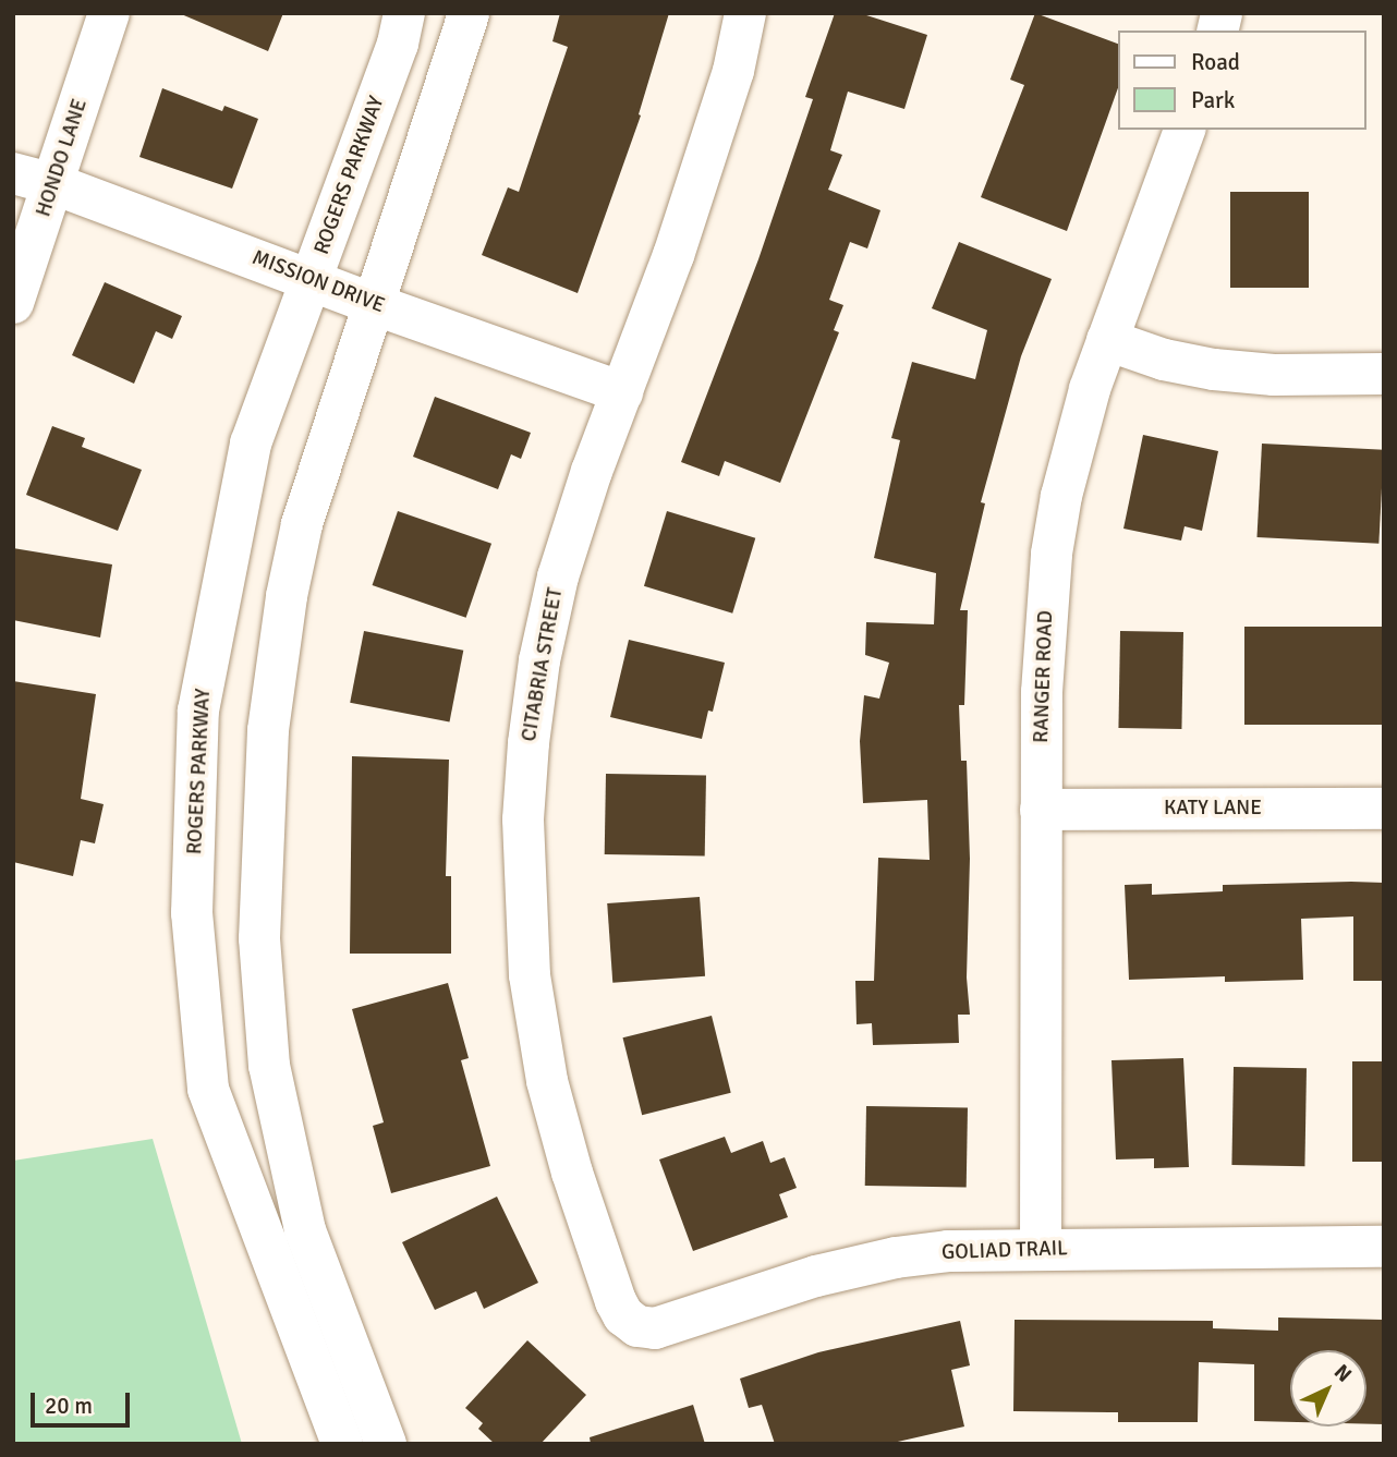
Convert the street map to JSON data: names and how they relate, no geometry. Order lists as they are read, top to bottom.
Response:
{
  "streets": {
    "street": [
      "HONDO LANE",
      "ROGERS PARKWAY",
      "MISSION DRIVE",
      "CITABRIA STREET",
      "RANGER ROAD",
      "KATY LANE",
      "GOLIAD TRAIL"
    ]
  },
  "crossings": [
    ["HONDO LANE", "MISSION DRIVE"],
    ["ROGERS PARKWAY", "MISSION DRIVE"],
    ["MISSION DRIVE", "CITABRIA STREET"],
    ["CITABRIA STREET", "GOLIAD TRAIL"],
    ["RANGER ROAD", "KATY LANE"],
    ["RANGER ROAD", "GOLIAD TRAIL"]
  ],
  "legend": ["Road", "Park"],
  "scale_bar": "20 m",
  "north": "top right"
}
